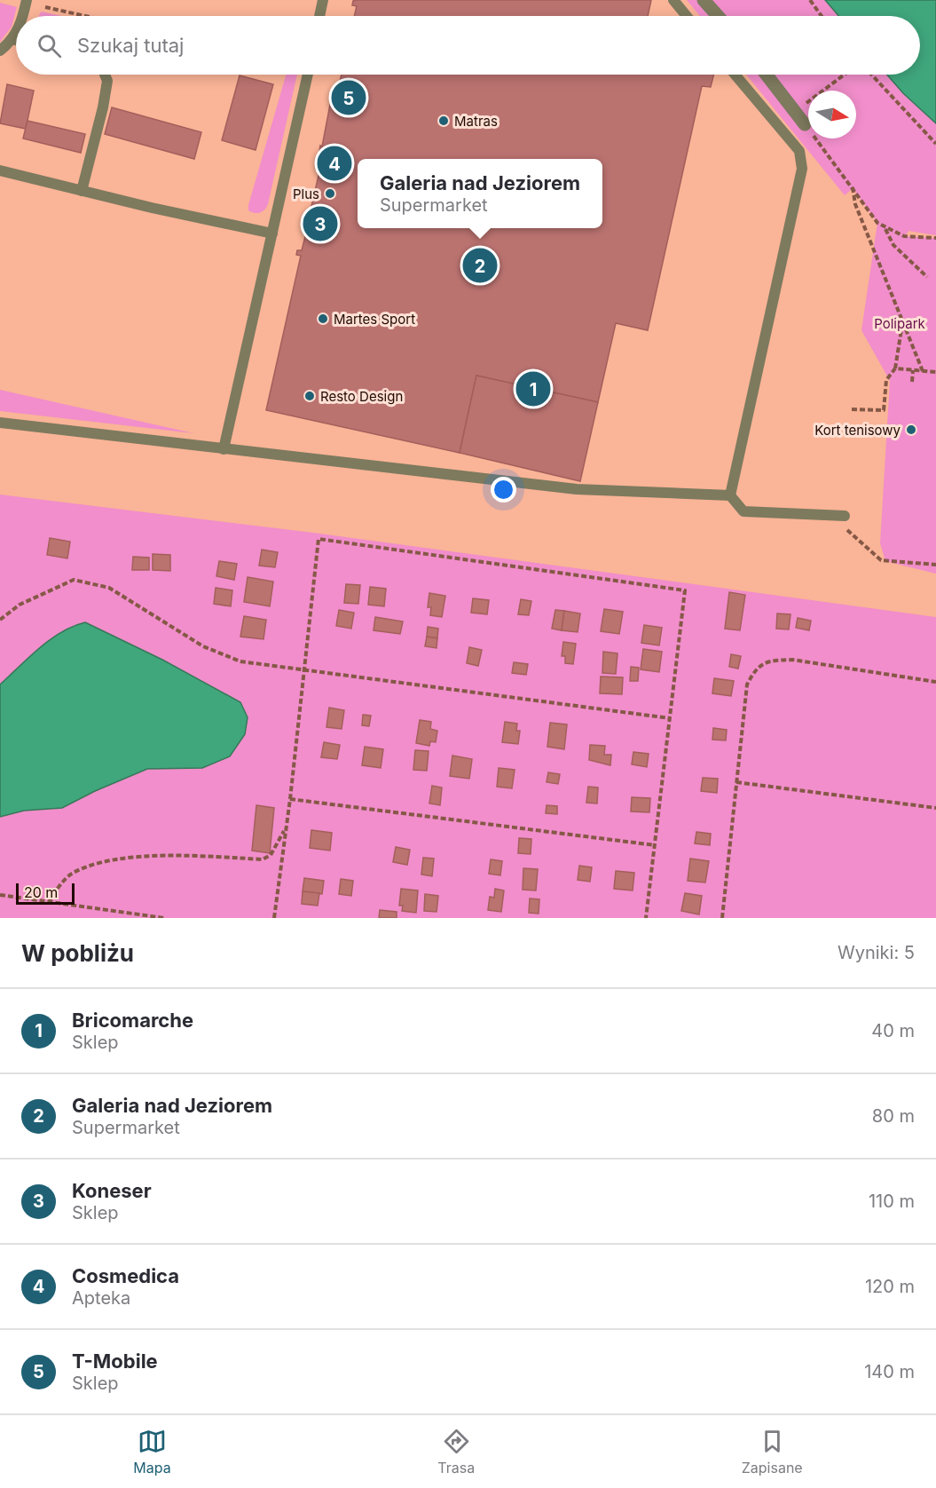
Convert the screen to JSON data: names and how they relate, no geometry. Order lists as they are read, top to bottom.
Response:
{
  "parks": ["Polipark"],
  "places": [
    "Matras",
    "Plus",
    "Martes Sport",
    "Resto Design",
    "Kort tenisowy"
  ],
  "scale_bar": "20 m",
  "north": "right",
  "page": {
    "search": "Szukaj tutaj",
    "pins": [
      "5",
      "4",
      "3",
      "2",
      "1"
    ],
    "popup": ["Galeria nad Jeziorem", "Supermarket"],
    "scale": "20 m",
    "heading": ["W pobliżu", "Wyniki: 5"],
    "list": [
      {
        "mark": "1",
        "name": "Bricomarche",
        "note": "Sklep",
        "value": "40 m"
      },
      {
        "mark": "2",
        "name": "Galeria nad Jeziorem",
        "note": "Supermarket",
        "value": "80 m"
      },
      {
        "mark": "3",
        "name": "Koneser",
        "note": "Sklep",
        "value": "110 m"
      },
      {
        "mark": "4",
        "name": "Cosmedica",
        "note": "Apteka",
        "value": "120 m"
      },
      {
        "mark": "5",
        "name": "T-Mobile",
        "note": "Sklep",
        "value": "140 m"
      }
    ],
    "nav": ["Mapa", "Trasa", "Zapisane"]
  }
}
